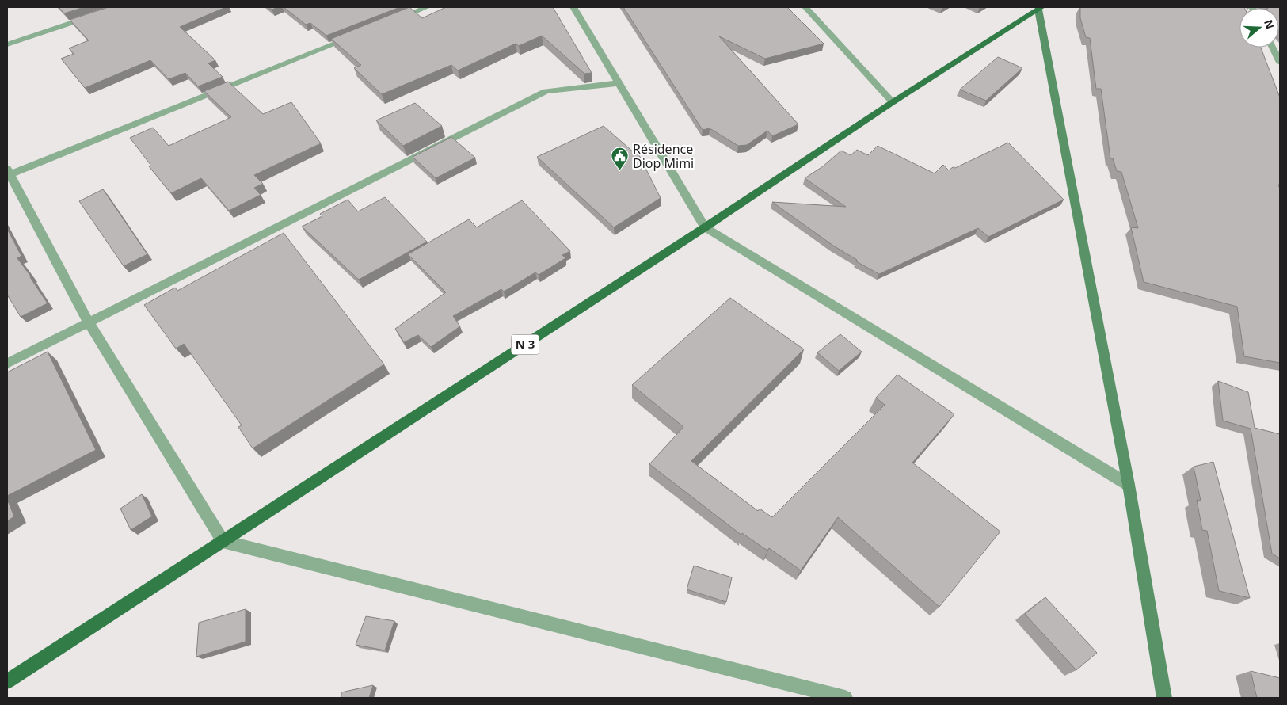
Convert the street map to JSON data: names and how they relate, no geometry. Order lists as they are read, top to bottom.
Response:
{
  "streets": {
    "main road": ["N 3"]
  },
  "places": {
    "public building": ["Résidence Diop Mimi"]
  },
  "north": "right"
}
